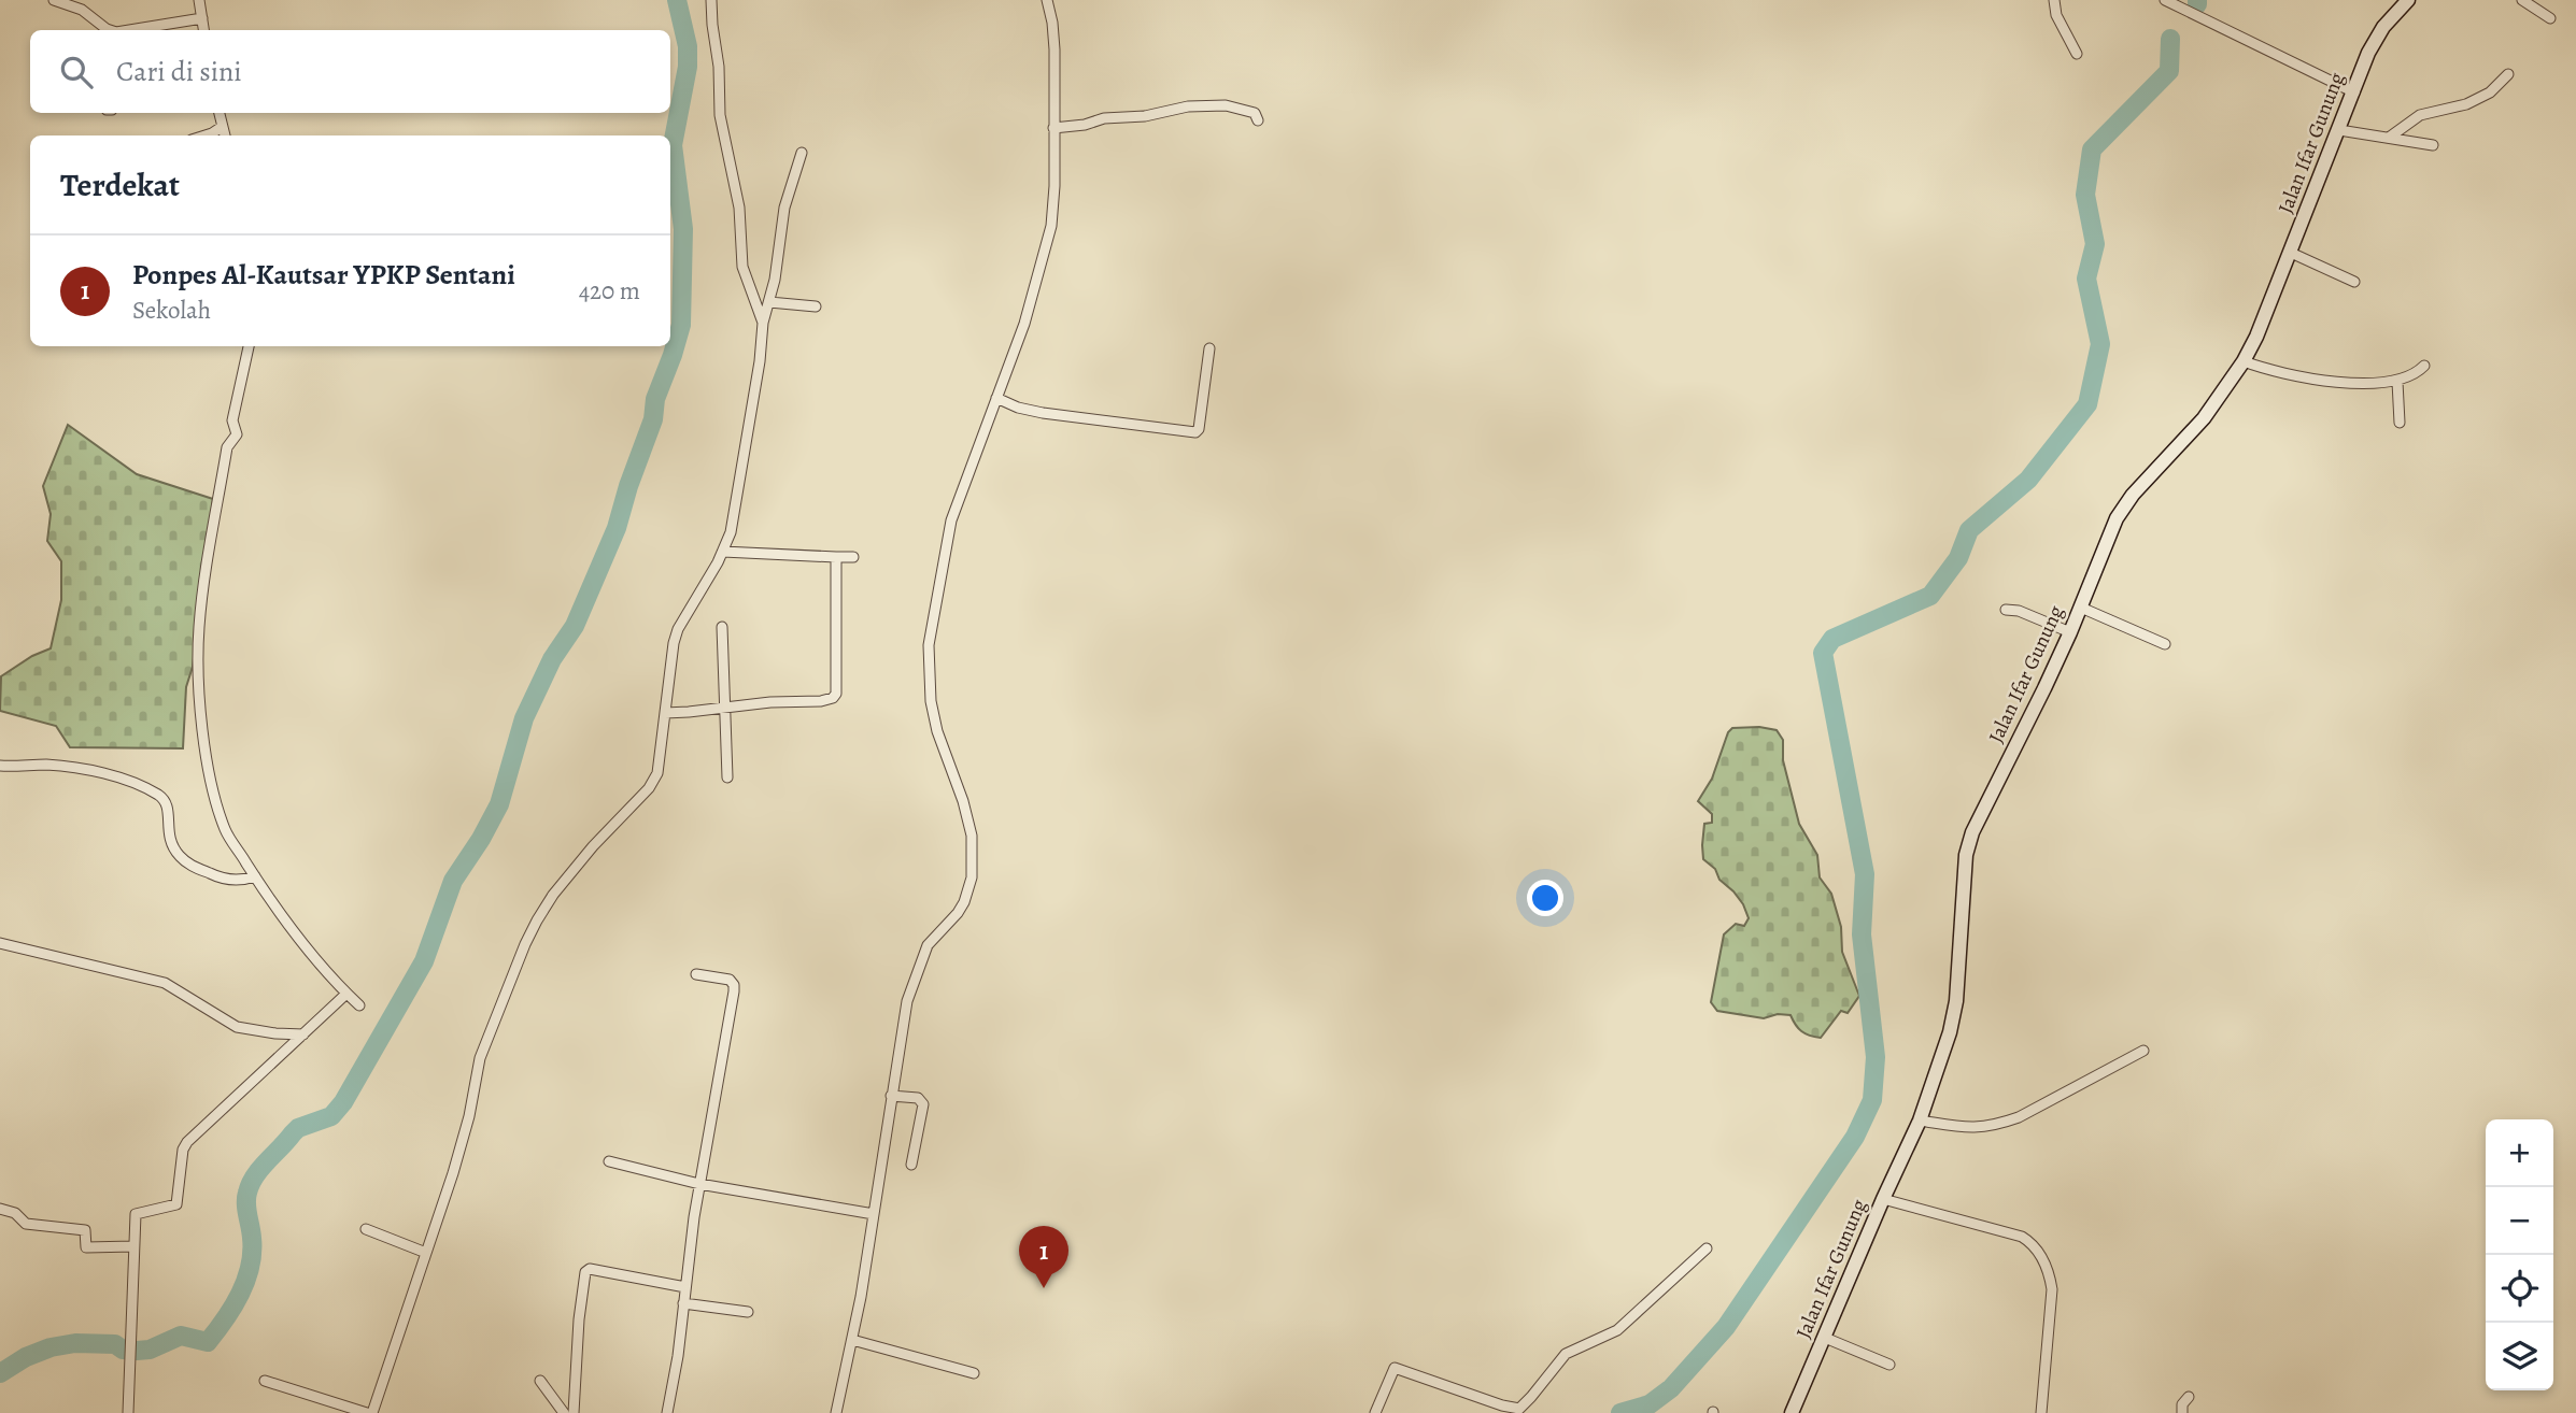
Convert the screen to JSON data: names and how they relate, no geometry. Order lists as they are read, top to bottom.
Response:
{
  "streets": {
    "street": ["Jalan Ifar Gunung"]
  },
  "page": {
    "search": "Cari di sini",
    "heading": "Terdekat",
    "list": [
      {
        "mark": "1",
        "name": "Ponpes Al-Kautsar YPKP Sentani",
        "note": "Sekolah",
        "value": "420 m"
      }
    ],
    "map_buttons": ["+", "−"],
    "pins": "1"
  }
}
